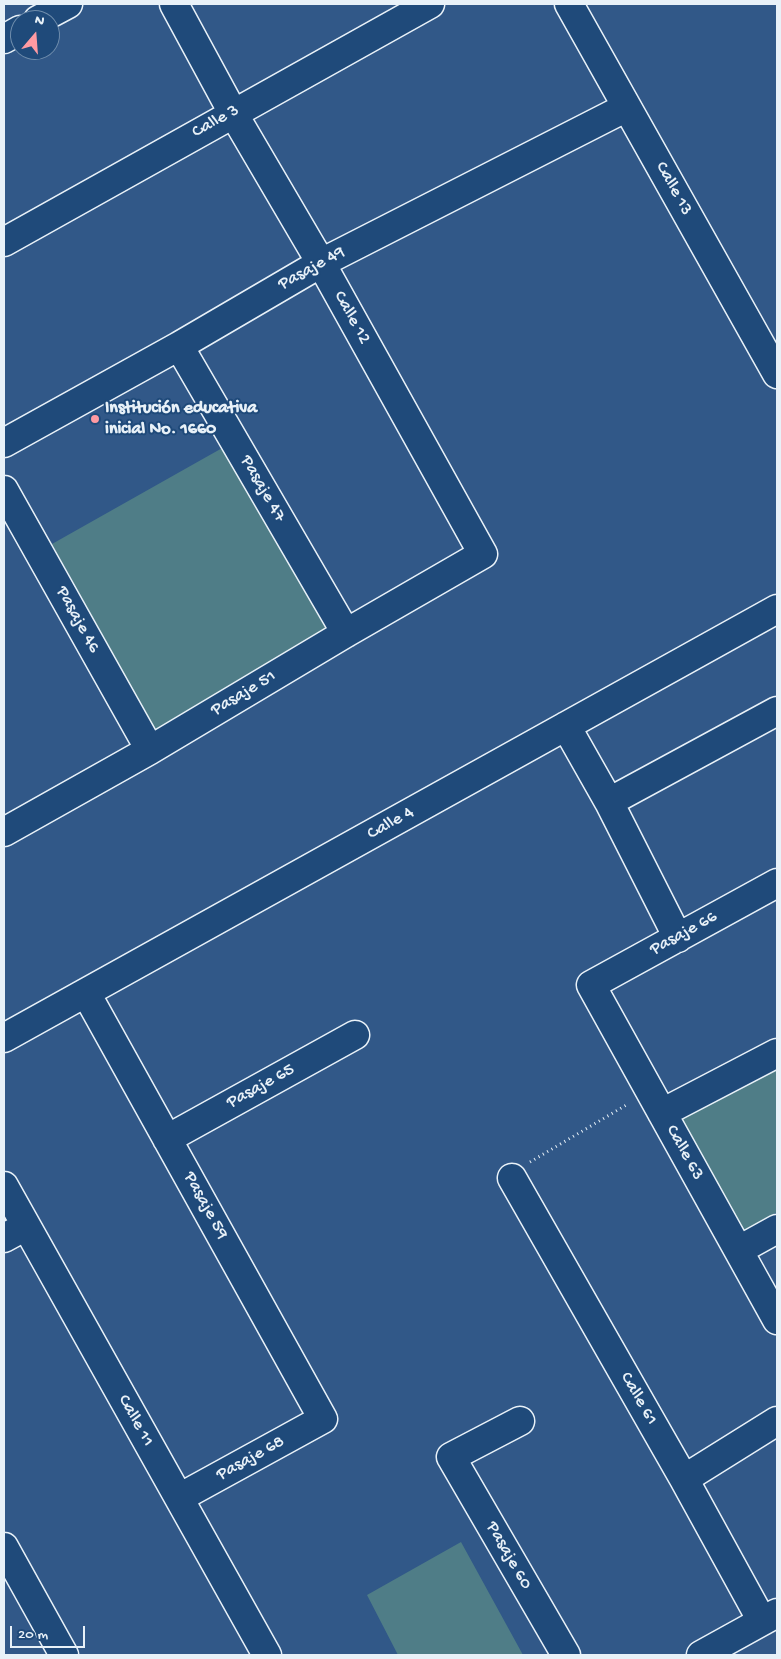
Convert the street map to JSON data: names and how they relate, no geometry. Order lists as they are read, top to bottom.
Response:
{
  "streets": {
    "street": [
      "Calle 3",
      "Calle 13",
      "Pasaje 49",
      "Calle 12",
      "Pasaje 47",
      "Pasaje 46",
      "Pasaje 51",
      "Calle 4",
      "Pasaje 66",
      "Pasaje 65",
      "Calle 63",
      "Pasaje 59",
      "Calle 61",
      "Calle 11",
      "Pasaje 68",
      "Pasaje 60"
    ]
  },
  "crossings": [
    ["Calle 3", "Calle 12"],
    ["Calle 13", "Pasaje 49"],
    ["Pasaje 49", "Calle 12"],
    ["Pasaje 49", "Pasaje 47"],
    ["Calle 12", "Pasaje 51"],
    ["Pasaje 47", "Pasaje 51"],
    ["Pasaje 46", "Pasaje 51"],
    ["Calle 4", "Pasaje 59"],
    ["Pasaje 66", "Calle 63"],
    ["Pasaje 65", "Pasaje 59"],
    ["Pasaje 59", "Pasaje 68"],
    ["Calle 11", "Pasaje 68"]
  ],
  "places": ["Institución educativa inicial No. 1660"],
  "scale_bar": "20 m",
  "north": "top"
}
